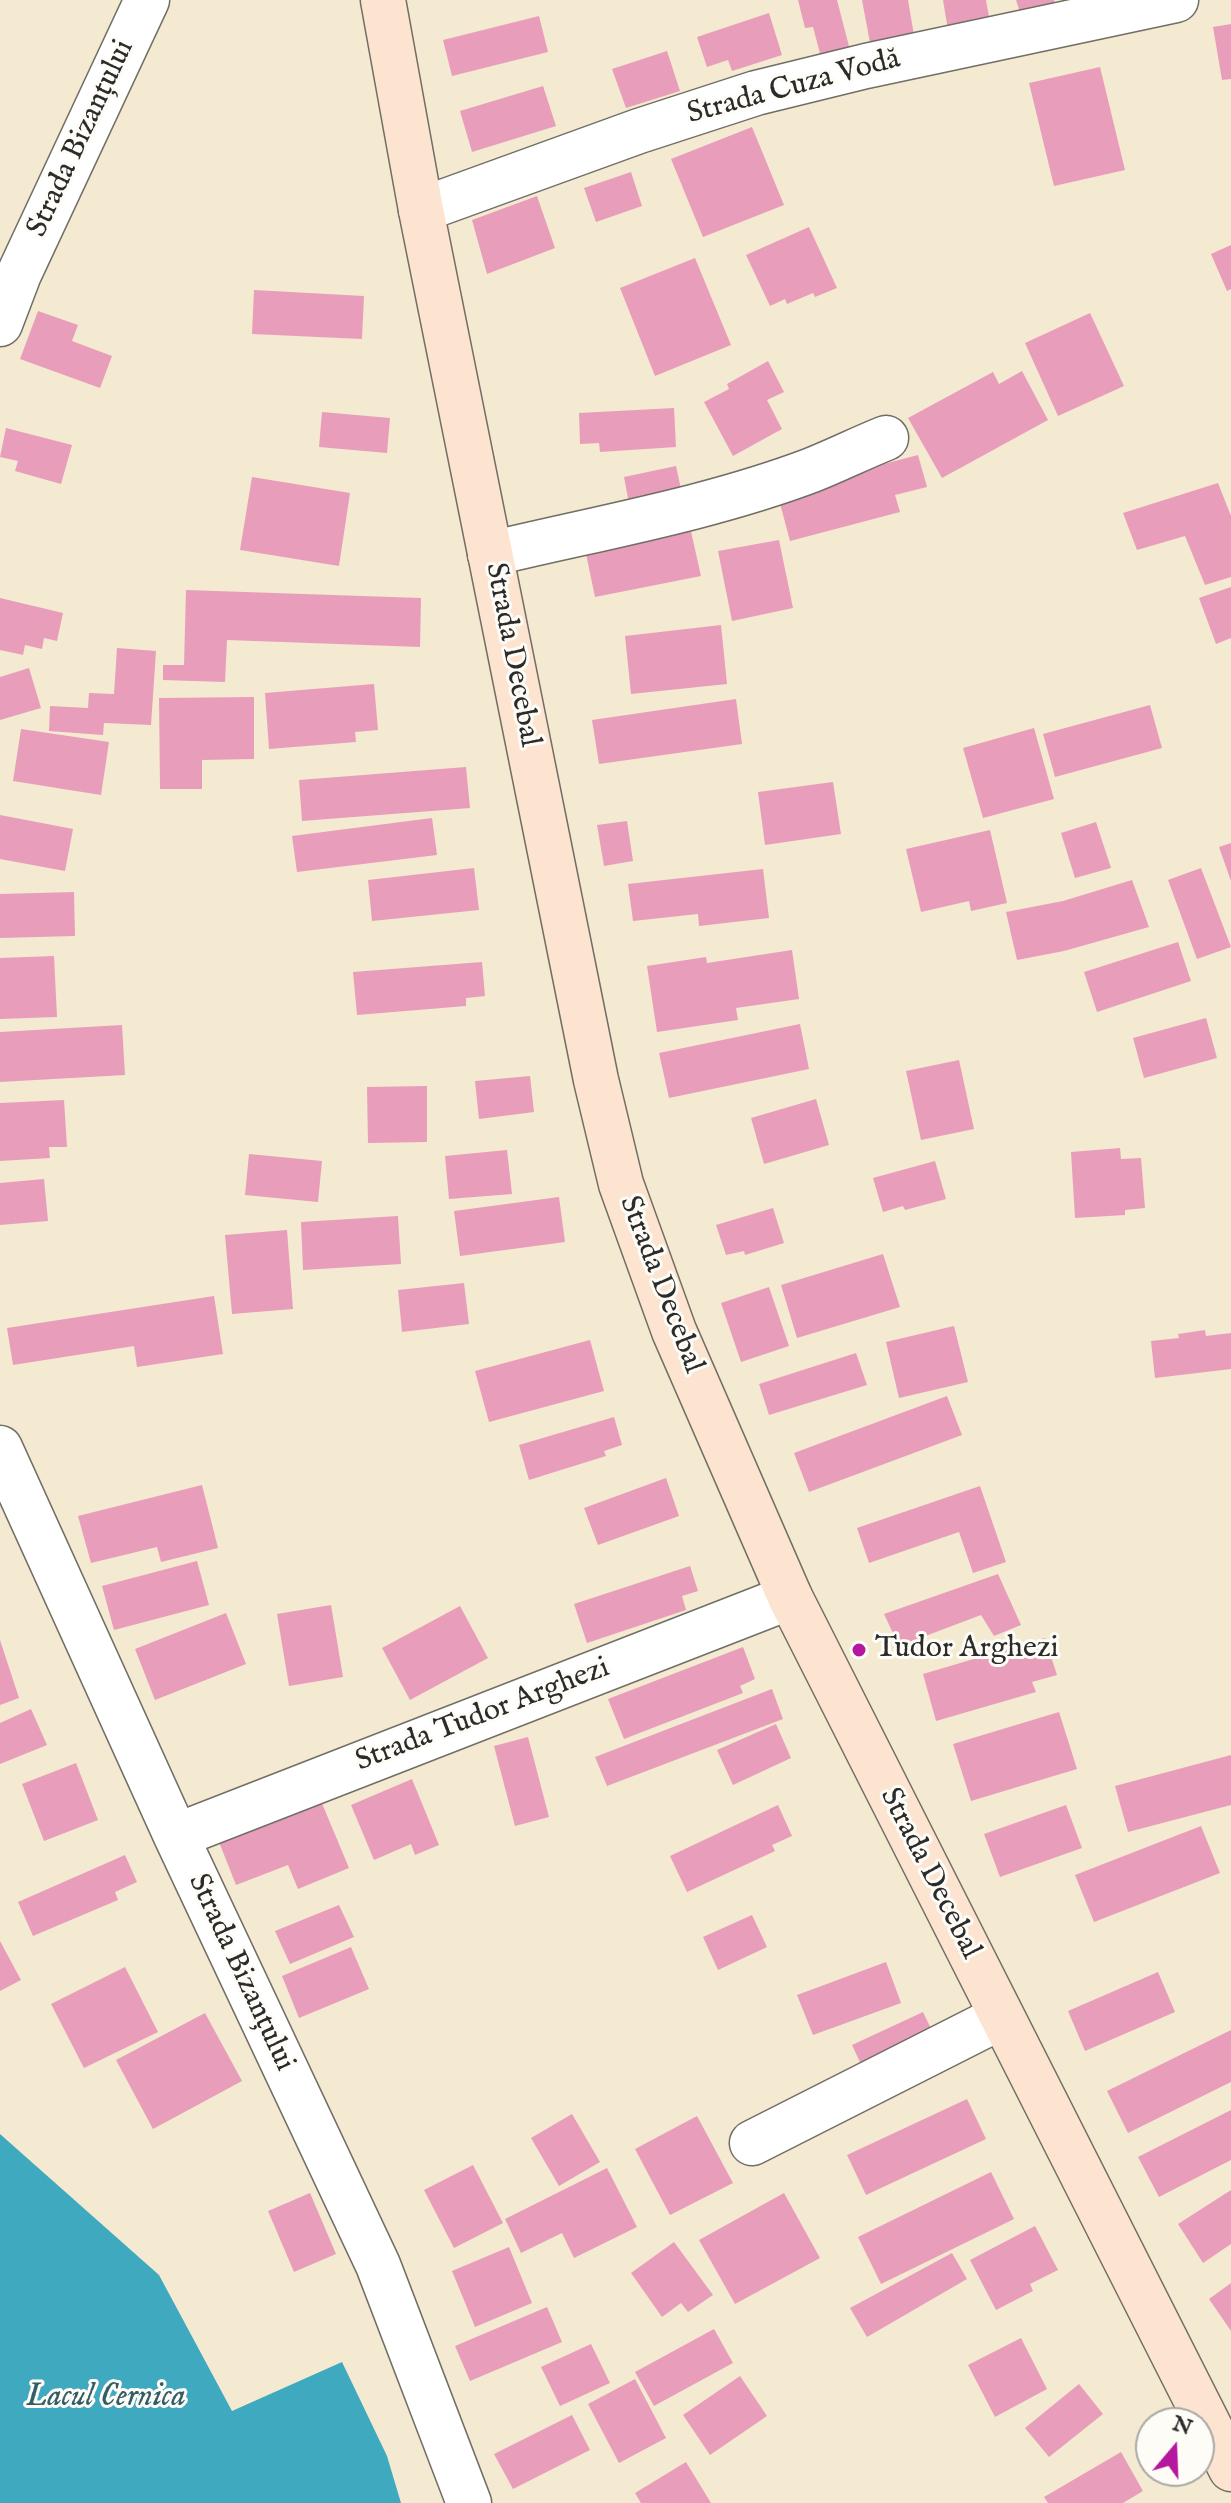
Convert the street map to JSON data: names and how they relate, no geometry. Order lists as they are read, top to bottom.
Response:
{
  "streets": {
    "main road": ["Strada Decebal"],
    "street": ["Strada Cuza Vodă", "Strada Bizanțului", "Strada Tudor Arghezi"]
  },
  "crossings": [
    ["Strada Cuza Vodă", "Strada Decebal"],
    ["Strada Bizanțului", "Strada Tudor Arghezi"],
    ["Strada Decebal", "Strada Tudor Arghezi"]
  ],
  "water": ["Lacul Cernica"],
  "places": ["Tudor Arghezi"],
  "north": "top"
}
